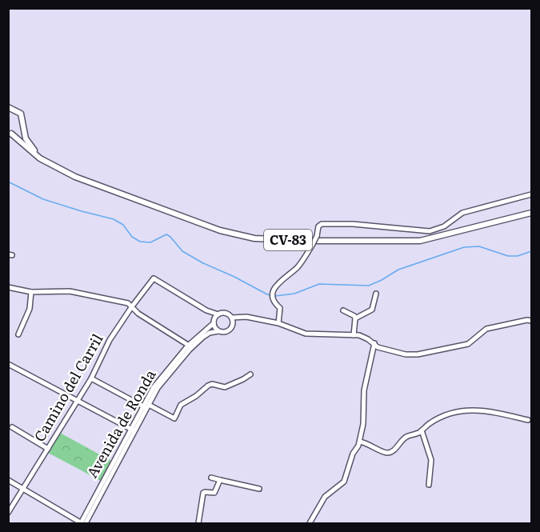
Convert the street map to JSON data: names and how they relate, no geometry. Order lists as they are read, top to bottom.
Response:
{
  "streets": {
    "main road": ["CV-83"],
    "street": ["Camino del Carril", "Avenida de Ronda"]
  }
}
